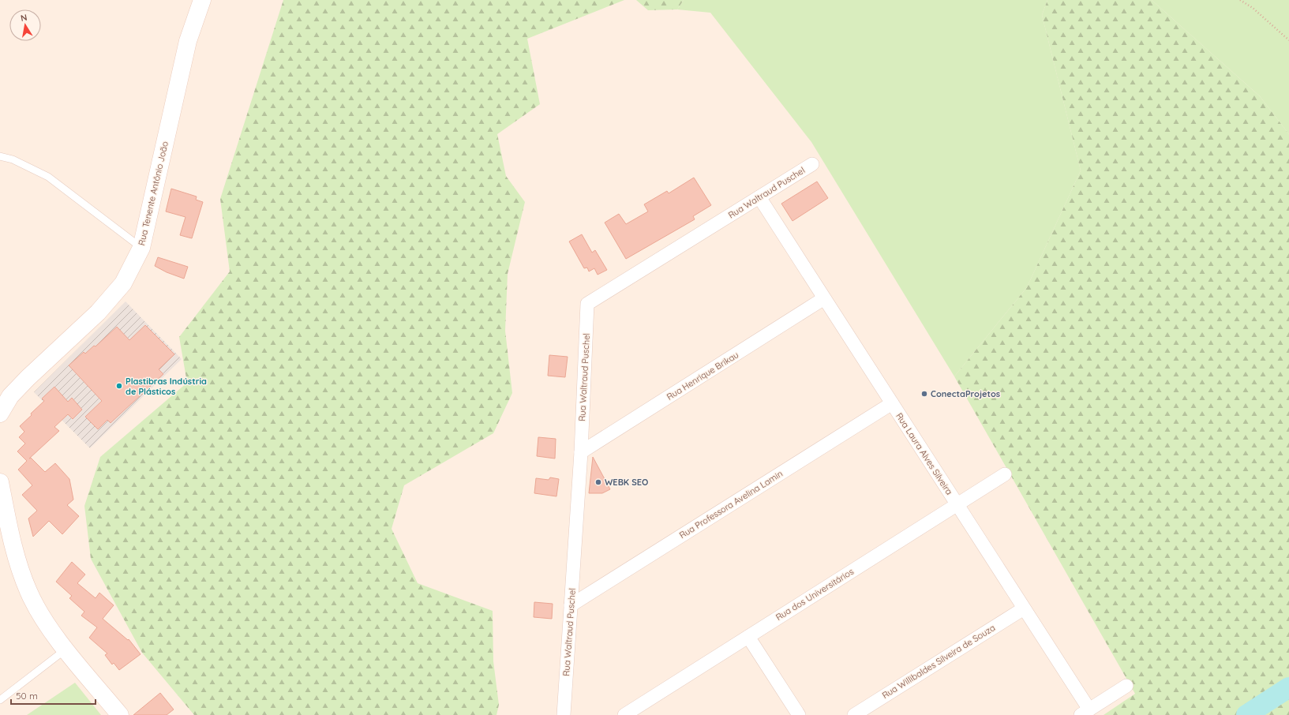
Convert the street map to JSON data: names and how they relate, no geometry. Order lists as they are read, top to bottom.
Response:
{
  "streets": {
    "street": [
      "Rua Waltraud Puschel",
      "Rua Tenente Antônio João",
      "Rua Henrique Brikau",
      "Rua Laura Alves Silveira",
      "Rua Professora Avelina Lamin",
      "Rua dos Universitários",
      "Rua Willibaldes Silveira de Souza"
    ]
  },
  "crossings": [
    ["Rua Waltraud Puschel", "Rua Henrique Brikau"],
    ["Rua Waltraud Puschel", "Rua Laura Alves Silveira"],
    ["Rua Waltraud Puschel", "Rua Professora Avelina Lamin"],
    ["Rua Henrique Brikau", "Rua Laura Alves Silveira"],
    ["Rua Laura Alves Silveira", "Rua Professora Avelina Lamin"],
    ["Rua Laura Alves Silveira", "Rua dos Universitários"],
    ["Rua Laura Alves Silveira", "Rua Willibaldes Silveira de Souza"]
  ],
  "places": ["Plastibras Indústria de Plásticos", "ConectaProjetos", "WEBK SEO"],
  "scale_bar": "50 m",
  "north": "top"
}
